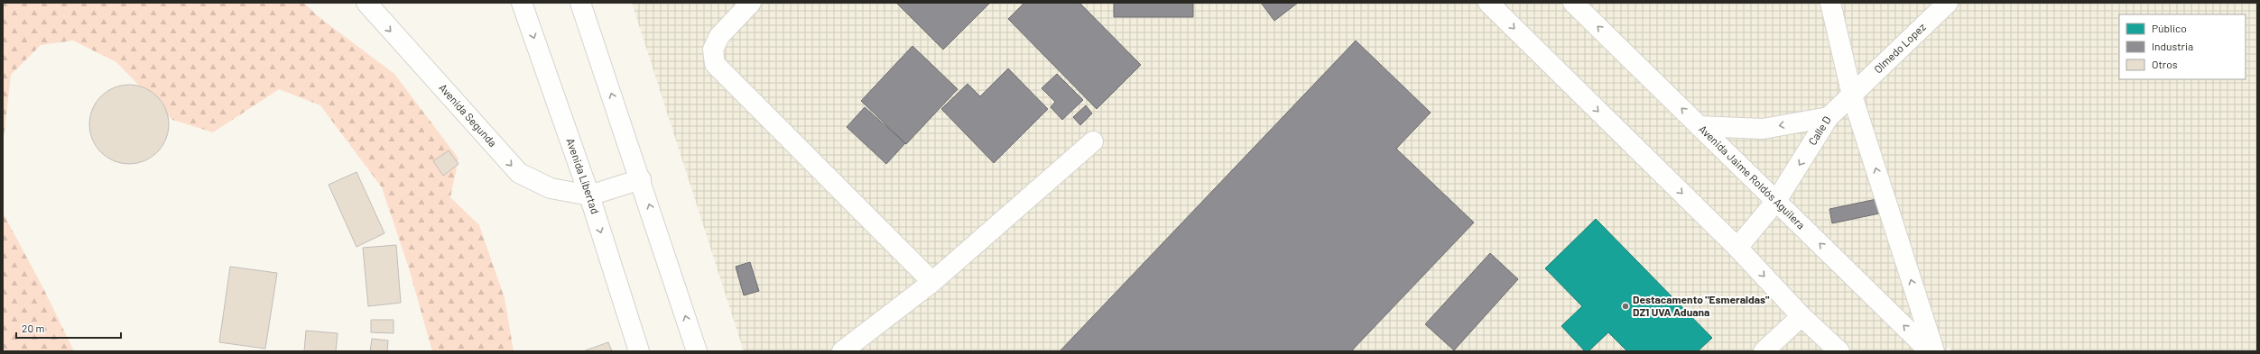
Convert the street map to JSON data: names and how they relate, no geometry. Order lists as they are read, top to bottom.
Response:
{
  "streets": {
    "street": [
      "Olmedo Lopez",
      "Avenida Segunda",
      "Calle D",
      "Avenida Libertad",
      "Avenida Jaime Roldós Aguilera"
    ]
  },
  "crossings": [
    ["Olmedo Lopez", "Calle D"],
    ["Avenida Segunda", "Avenida Libertad"],
    ["Calle D", "Avenida Jaime Roldós Aguilera"]
  ],
  "one_way": ["Avenida Segunda", "Calle D"],
  "places": ["Destacamento \"Esmeraldas\" DZ1 UVA Aduana"],
  "legend": ["Público", "Industria", "Otros"],
  "scale_bar": "20 m"
}
